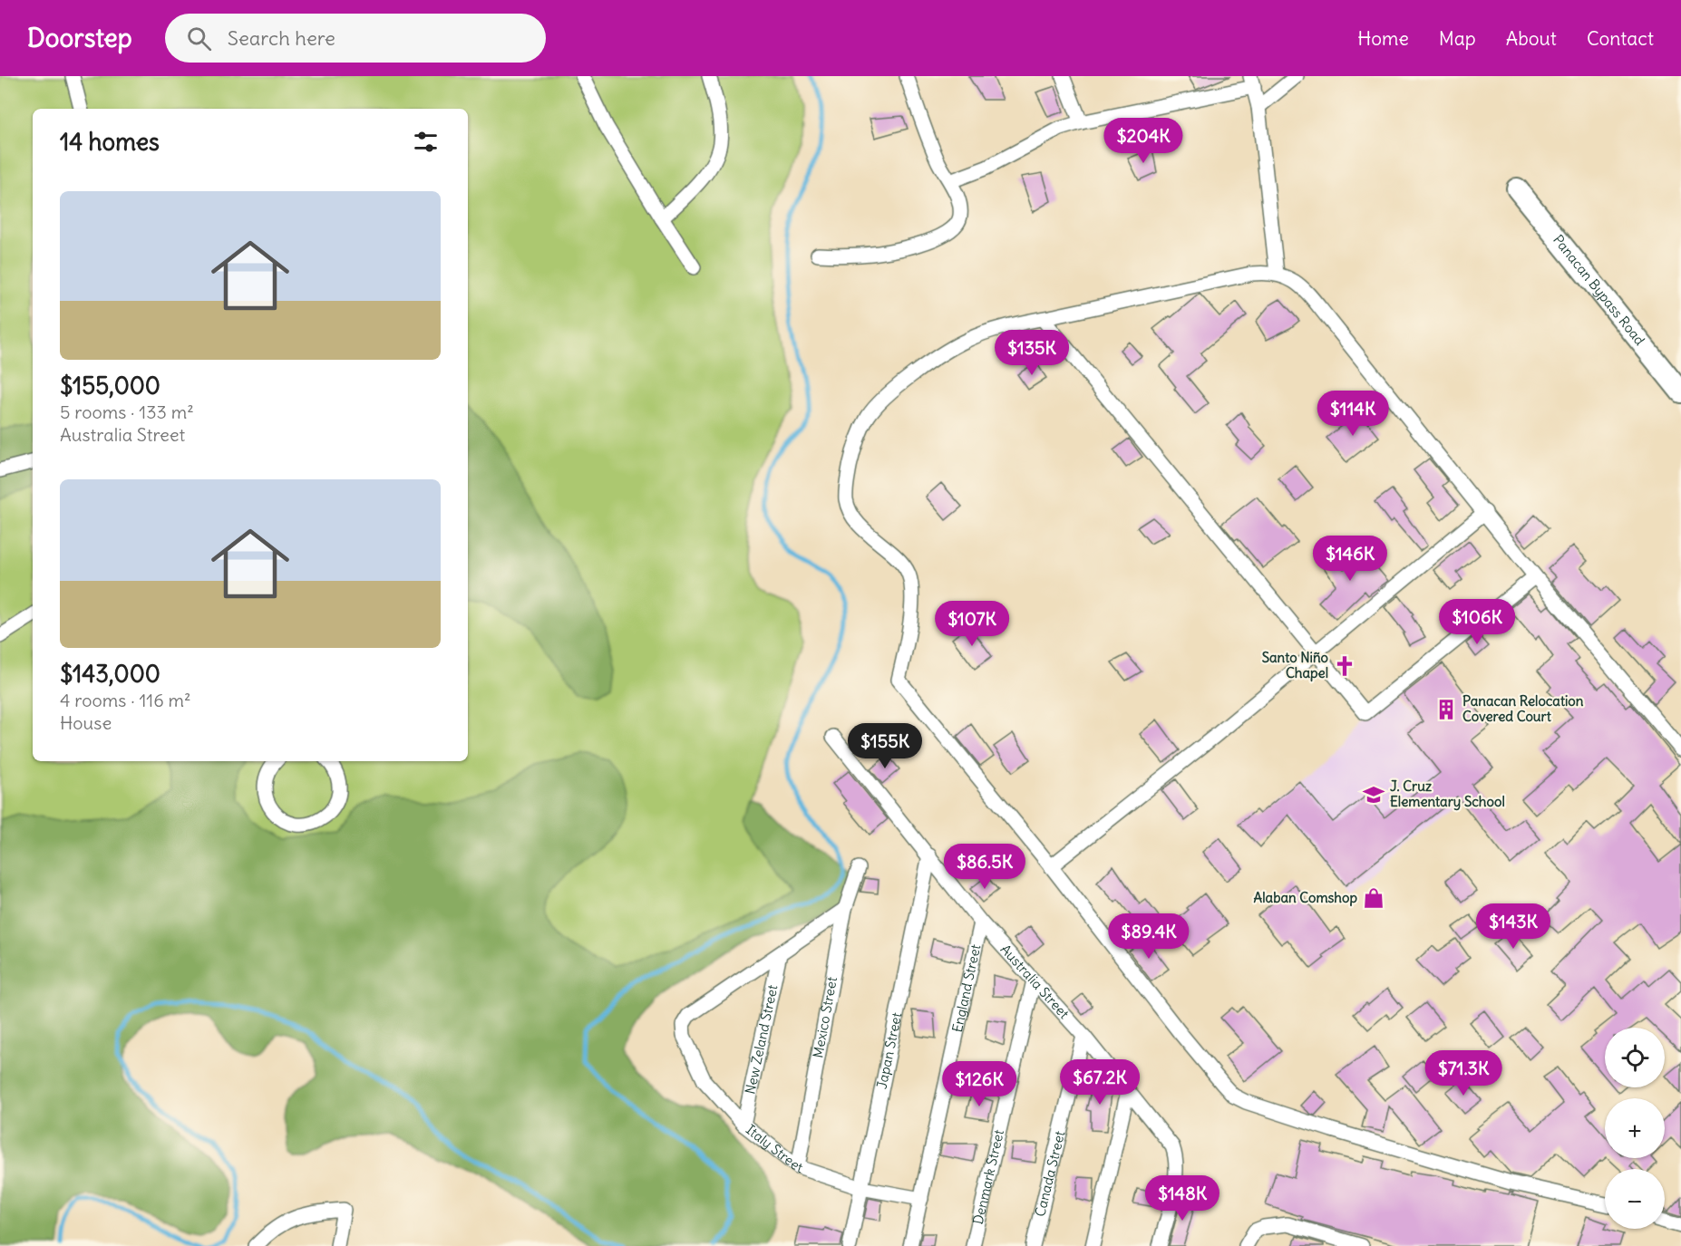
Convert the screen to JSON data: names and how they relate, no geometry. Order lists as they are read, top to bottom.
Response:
{
  "streets": {
    "main road": ["Panacan Bypass Road"],
    "street": [
      "Australia Street",
      "England Street",
      "Mexico Street",
      "New Zeland Street",
      "Japan Street",
      "Italy Street",
      "Canada Street",
      "Denmark Street"
    ]
  },
  "crossings": [
    ["Australia Street", "England Street"],
    ["Australia Street", "Japan Street"],
    ["Australia Street", "Canada Street"],
    ["Australia Street", "Denmark Street"],
    ["England Street", "Italy Street"],
    ["Mexico Street", "Italy Street"],
    ["New Zeland Street", "Italy Street"],
    ["Japan Street", "Italy Street"]
  ],
  "places": {
    "church": ["Santo Niño Chapel"],
    "building": ["Panacan Relocation Covered Court"],
    "school or university": ["J. Cruz Elementary School"],
    "shop": ["Alaban Comshop"]
  },
  "page": {
    "header": "Doorstep",
    "search": "Search here",
    "nav": [
      "Home",
      "Map",
      "About",
      "Contact"
    ],
    "heading": "14 homes",
    "price": [
      "$204K",
      "$135K",
      "$114K",
      "$146K",
      "$106K",
      "$107K",
      "$155K",
      "$86.5K",
      "$143K",
      "$89.4K",
      "$71.3K",
      "$67.2K",
      "$126K",
      "$148K"
    ],
    "list": [
      {
        "name": "$155,000",
        "note": "5 rooms · 133 m² · Australia Street"
      },
      {
        "name": "$143,000",
        "note": "4 rooms · 116 m² · House"
      }
    ],
    "map_buttons": ["+", "−"]
  }
}
